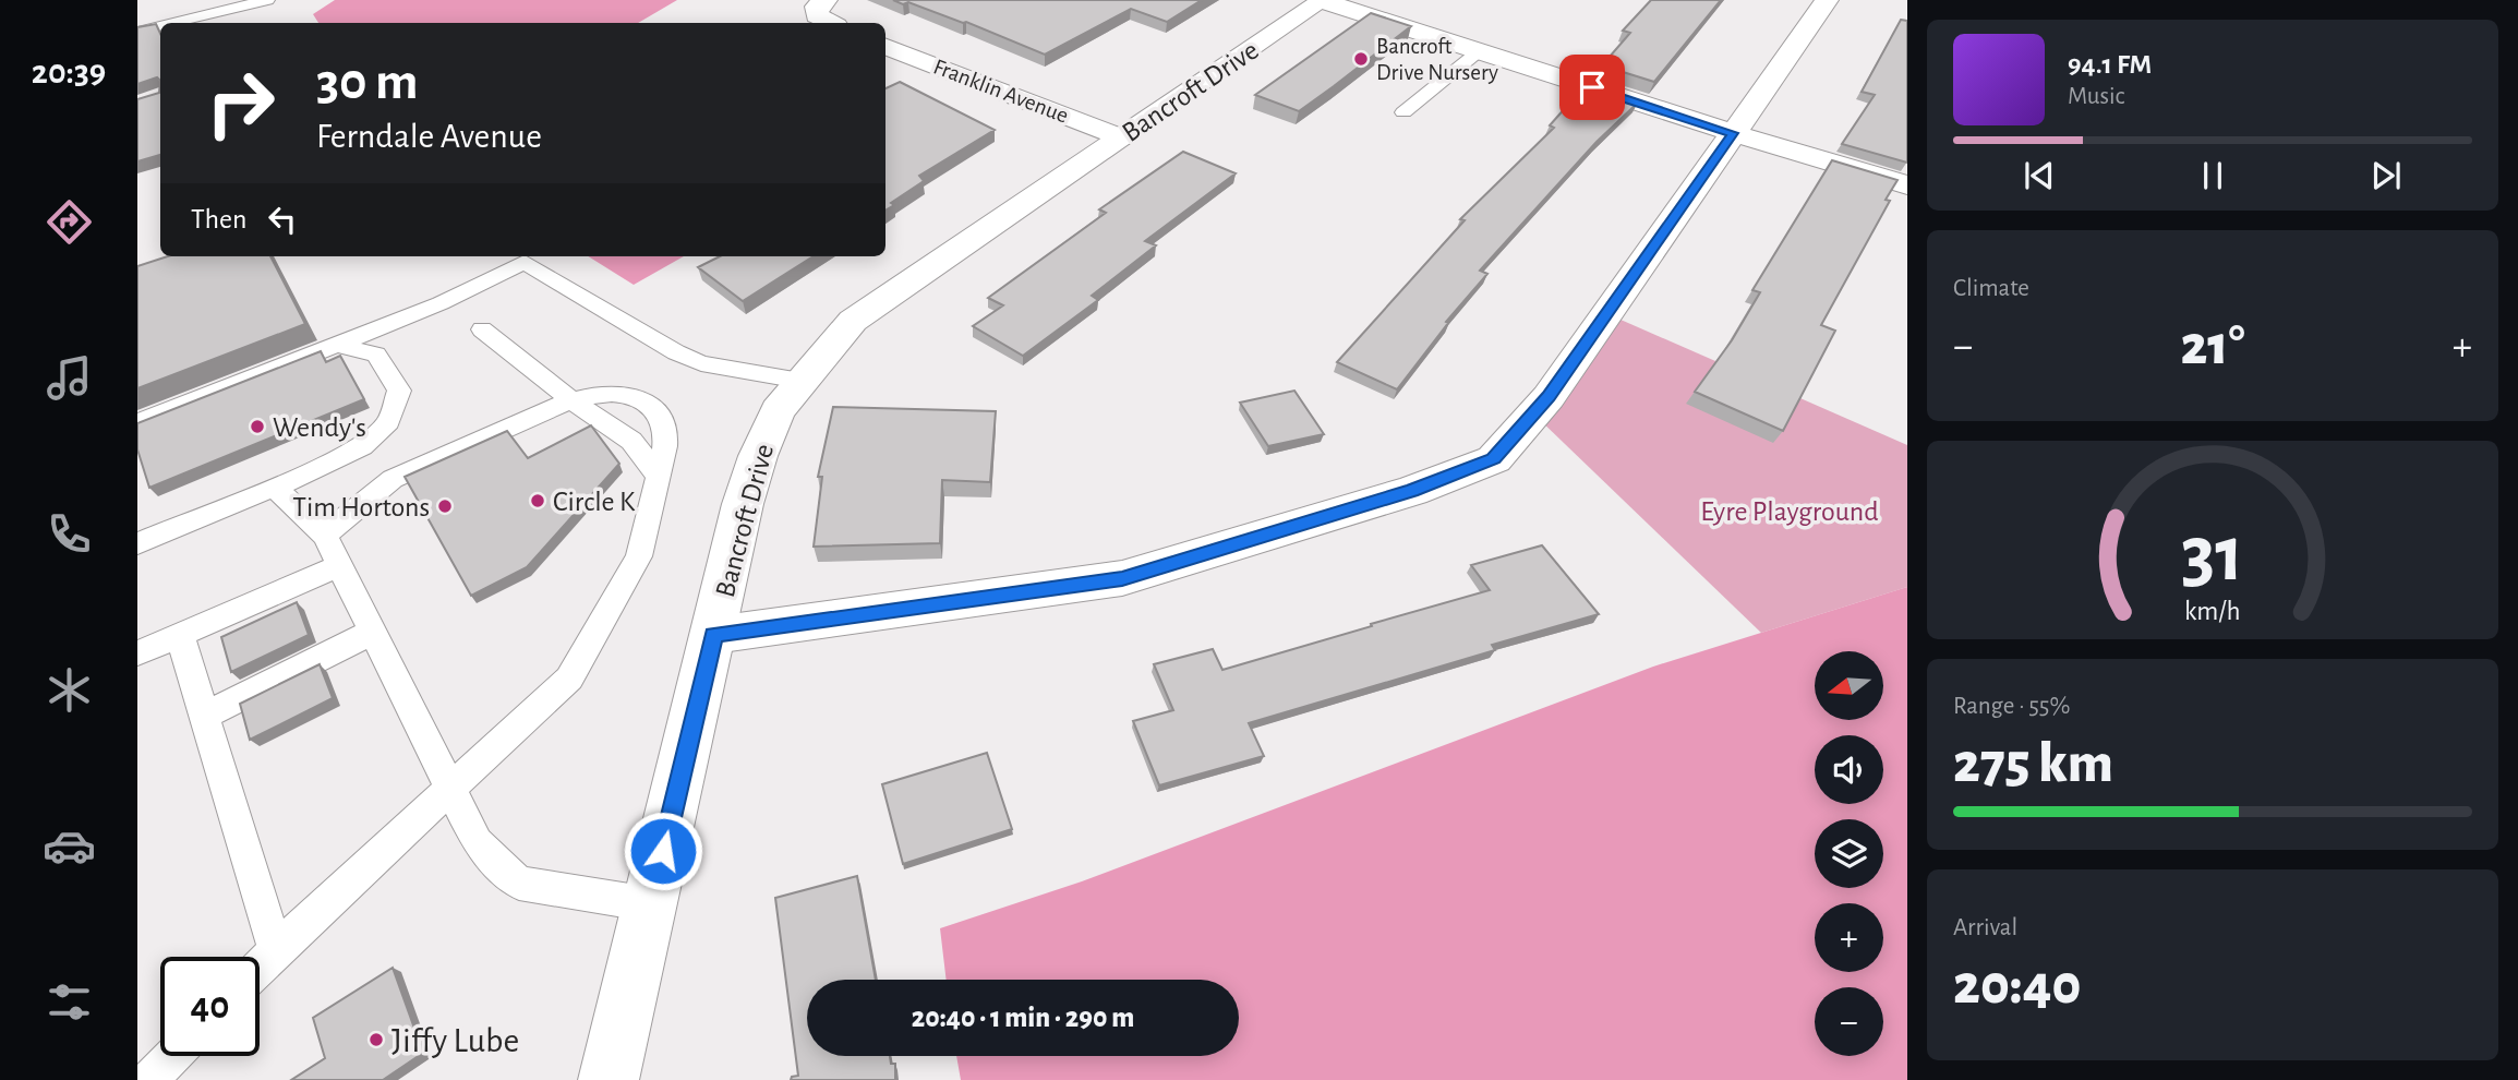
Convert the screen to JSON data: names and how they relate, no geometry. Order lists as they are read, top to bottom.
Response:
{
  "streets": {
    "street": ["Franklin Avenue", "Bancroft Drive"]
  },
  "crossings": [
    ["Franklin Avenue", "Bancroft Drive"]
  ],
  "parks": ["Eyre Playground"],
  "places": [
    "Bancroft Drive Nursery",
    "Wendy's",
    "Circle K",
    "Tim Hortons",
    "Jiffy Lube"
  ],
  "north": "left",
  "page": {
    "tabs": "20:39",
    "turn": ["30 m", "Ferndale Avenue"],
    "song": ["94.1 FM", "Music"],
    "then": "Then",
    "tile": [
      "Climate",
      ["Range · 55%", "275 km"],
      ["Arrival", "20:40"]
    ],
    "heat": ["−", "21°", "+"],
    "map_buttons": ["+", "−"],
    "limit": "40",
    "trip": "20:40 · 1 min · 290 m",
    "gauge": ["31", "km/h"]
  }
}
